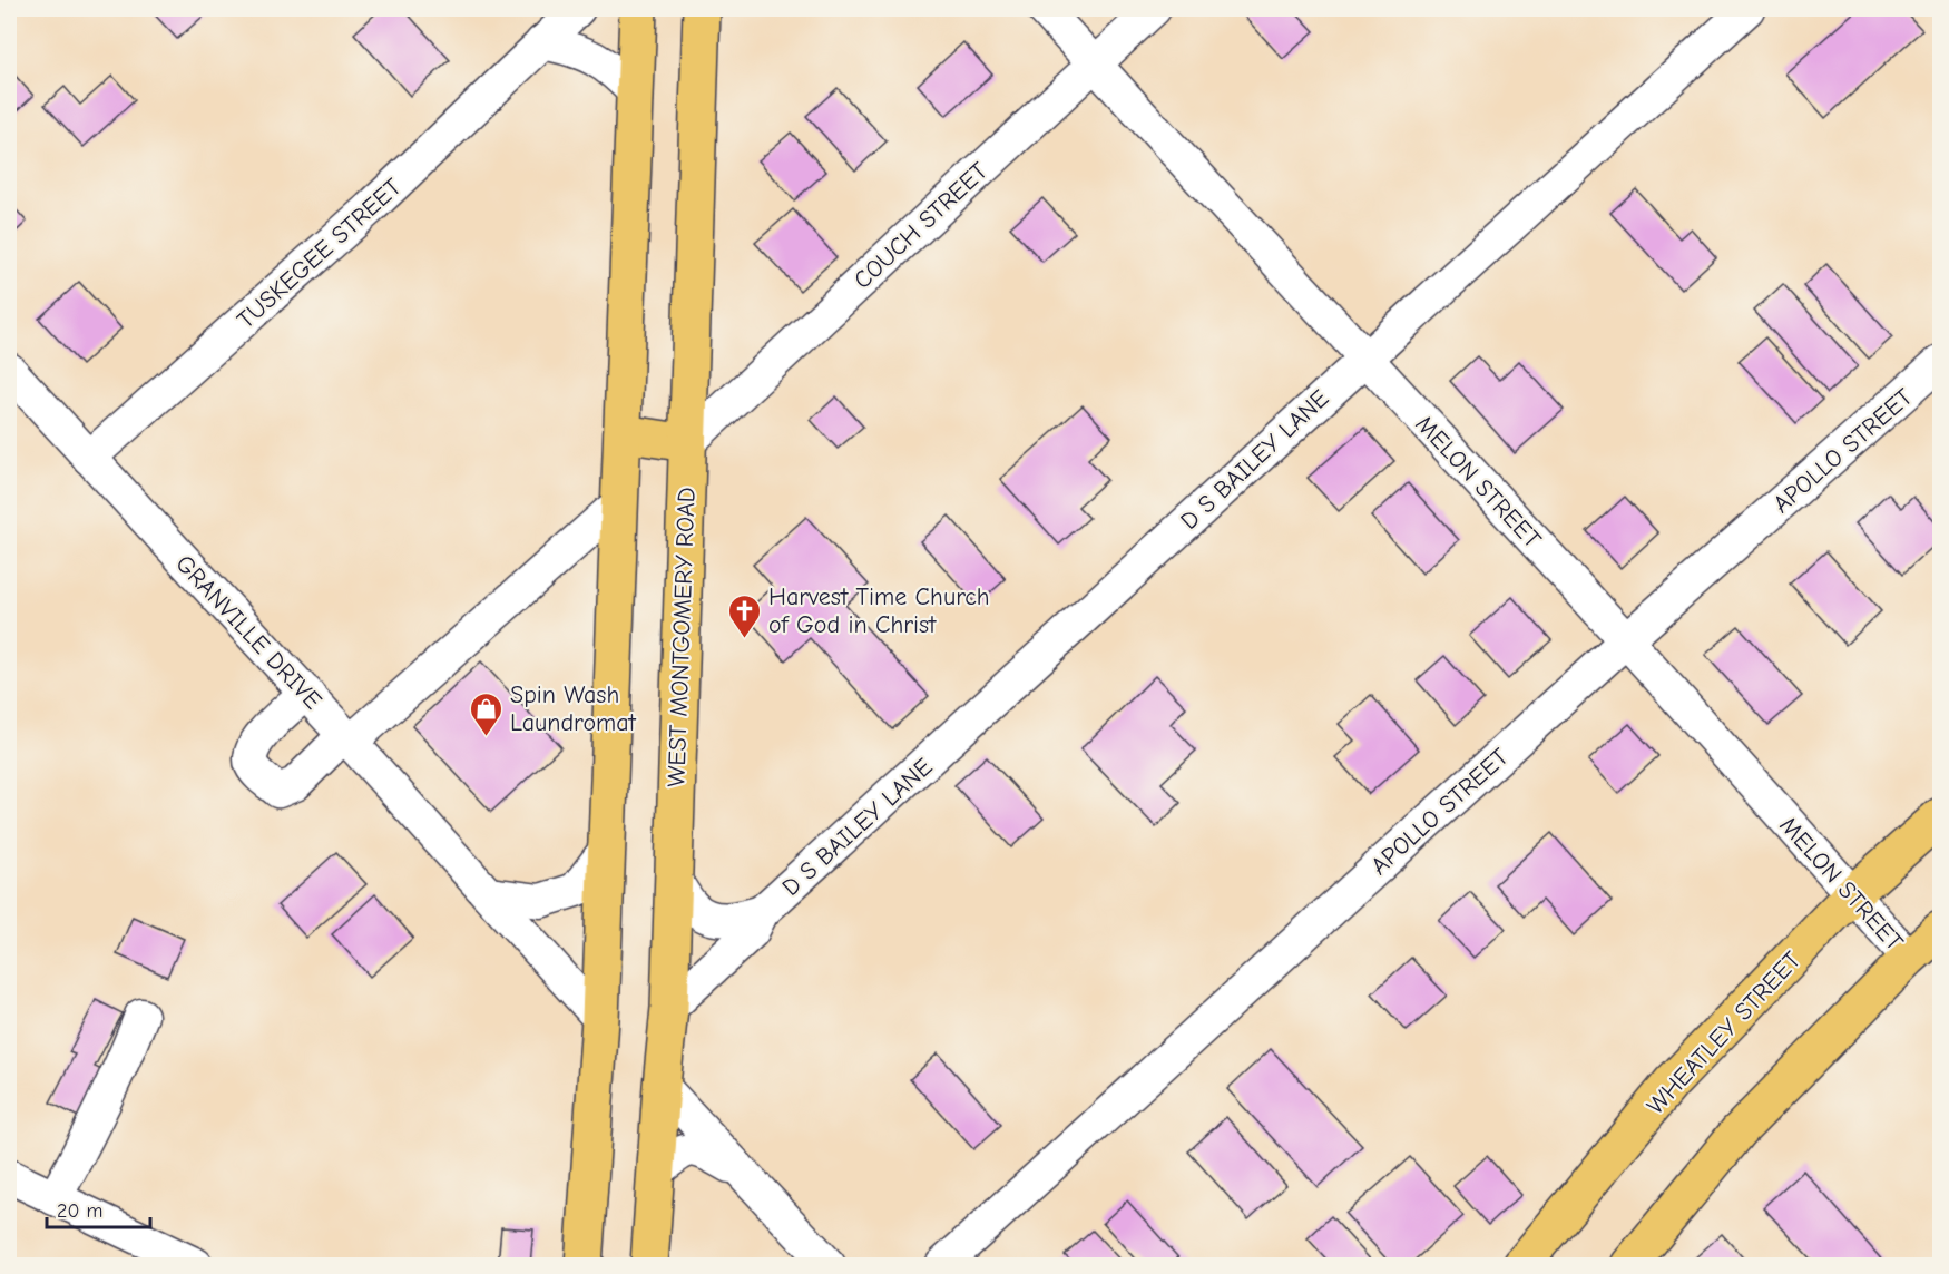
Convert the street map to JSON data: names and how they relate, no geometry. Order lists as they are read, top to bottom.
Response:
{
  "streets": {
    "main road": ["WEST MONTGOMERY ROAD", "WHEATLEY STREET"],
    "street": [
      "COUCH STREET",
      "TUSKEGEE STREET",
      "APOLLO STREET",
      "D S BAILEY LANE",
      "MELON STREET",
      "GRANVILLE DRIVE"
    ]
  },
  "crossings": [
    ["COUCH STREET", "MELON STREET"],
    ["COUCH STREET", "WEST MONTGOMERY ROAD"],
    ["TUSKEGEE STREET", "GRANVILLE DRIVE"],
    ["APOLLO STREET", "MELON STREET"],
    ["D S BAILEY LANE", "MELON STREET"],
    ["D S BAILEY LANE", "WEST MONTGOMERY ROAD"],
    ["MELON STREET", "WHEATLEY STREET"]
  ],
  "places": {
    "church": ["Harvest Time Church of God in Christ"],
    "shop": ["Spin Wash Laundromat"]
  },
  "scale_bar": "20 m"
}
